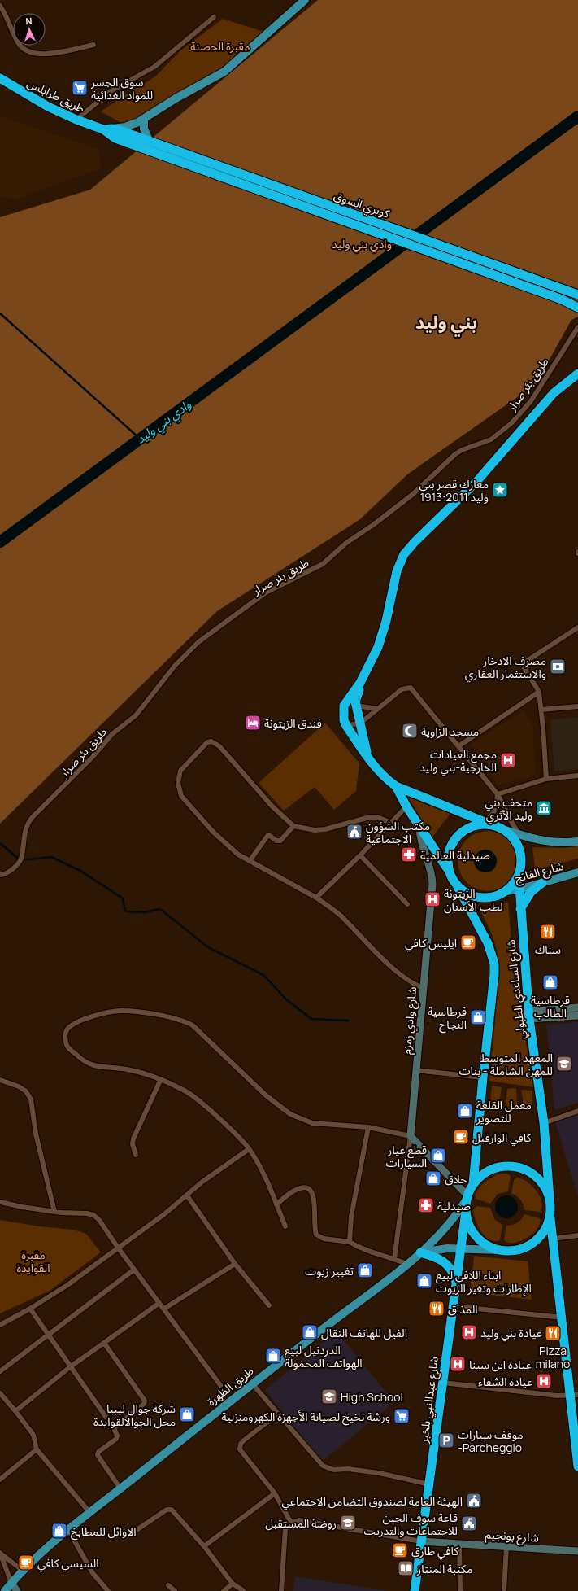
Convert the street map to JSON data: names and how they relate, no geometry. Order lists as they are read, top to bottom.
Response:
{
  "streets": {
    "highway": [
      "طريق طرابلس",
      "كوبري السوق",
      "شارع الساعدي الطبولي",
      "شارع عبدالنبي بلخير"
    ],
    "main road": [
      "شارع الفاتح",
      "شارع وادي زمزم",
      "طريق الظهرة",
      "شارع بونجيم"
    ],
    "street": ["طريق بئر صرار"]
  },
  "crossings": [
    ["طريق طرابلس", "كوبري السوق"],
    ["شارع الفاتح", "شارع الساعدي الطبولي"],
    ["شارع الساعدي الطبولي", "طريق الظهرة"],
    ["شارع الساعدي الطبولي", "شارع عبدالنبي بلخير"],
    ["طريق الظهرة", "شارع عبدالنبي بلخير"],
    ["شارع عبدالنبي بلخير", "شارع بونجيم"]
  ],
  "districts": ["بني وليد"],
  "water": ["وادي بني وليد"],
  "parks": ["مقبرة الحصنة", "وادي بني وليد", "مقبرة القوايدة"],
  "places": {
    "supermarket": ["سوق الجسر للمواد الغدائية", "ورشة تخيخ لصيانة الأجهزة الكهرومنزلية"],
    "place": ["معارك قصر بني وليد 1913:2011"],
    "bank": ["مصرف الادخار والاستثمار العقاري"],
    "hotel": ["فندق الزيتونة"],
    "mosque": ["مسجد الزاوية"],
    "hospital": [
      "مجمع العيادات الخارجية-بني وليد",
      "الزيتونة لطب الأسنان",
      "عيادة بني وليد",
      "عيادة ابن سينا",
      "عيادة الشفاء"
    ],
    "museum": ["متحف بني وليد الأثري"],
    "public building": ["مكتب الشؤون الاجتماعية", "الهيئة العامة لصندوق التضامن الاجتماعي", "قاعة سوف الجين للاجتماعات والتدريب"],
    "pharmacy": ["صيدلية العالمية", "صيدلية"],
    "restaurant": ["سناك", "المذاق", "Pizza milano"],
    "cafe": [
      "ايليس كافي",
      "كافي الوارفيل",
      "كافي طارق",
      "السيسي كافي"
    ],
    "shop": [
      "قرطاسية الطالب",
      "قرطاسية النجاح",
      "معمل القلعة للتصوير",
      "قطع غيار السيارات",
      "حلاق",
      "تغيير زيوت",
      "ابناء اللافي لبيع الإطارات وتغير الزيوت",
      "الفيل للهاتف النقال",
      "الدردنيل لبيع الهواتف المحمولة",
      "شركة جوال ليبيا محل الجوالالقوايدة",
      "الاوائل للمطابخ"
    ],
    "school or university": ["المعهد المتوسط للمهن الشاملة - بنات", "High School", "روضة المستقبل"],
    "parking": ["موقف سيارات -Parcheggio"],
    "library": ["مكتبة المنتاز"]
  },
  "north": "top"
}
